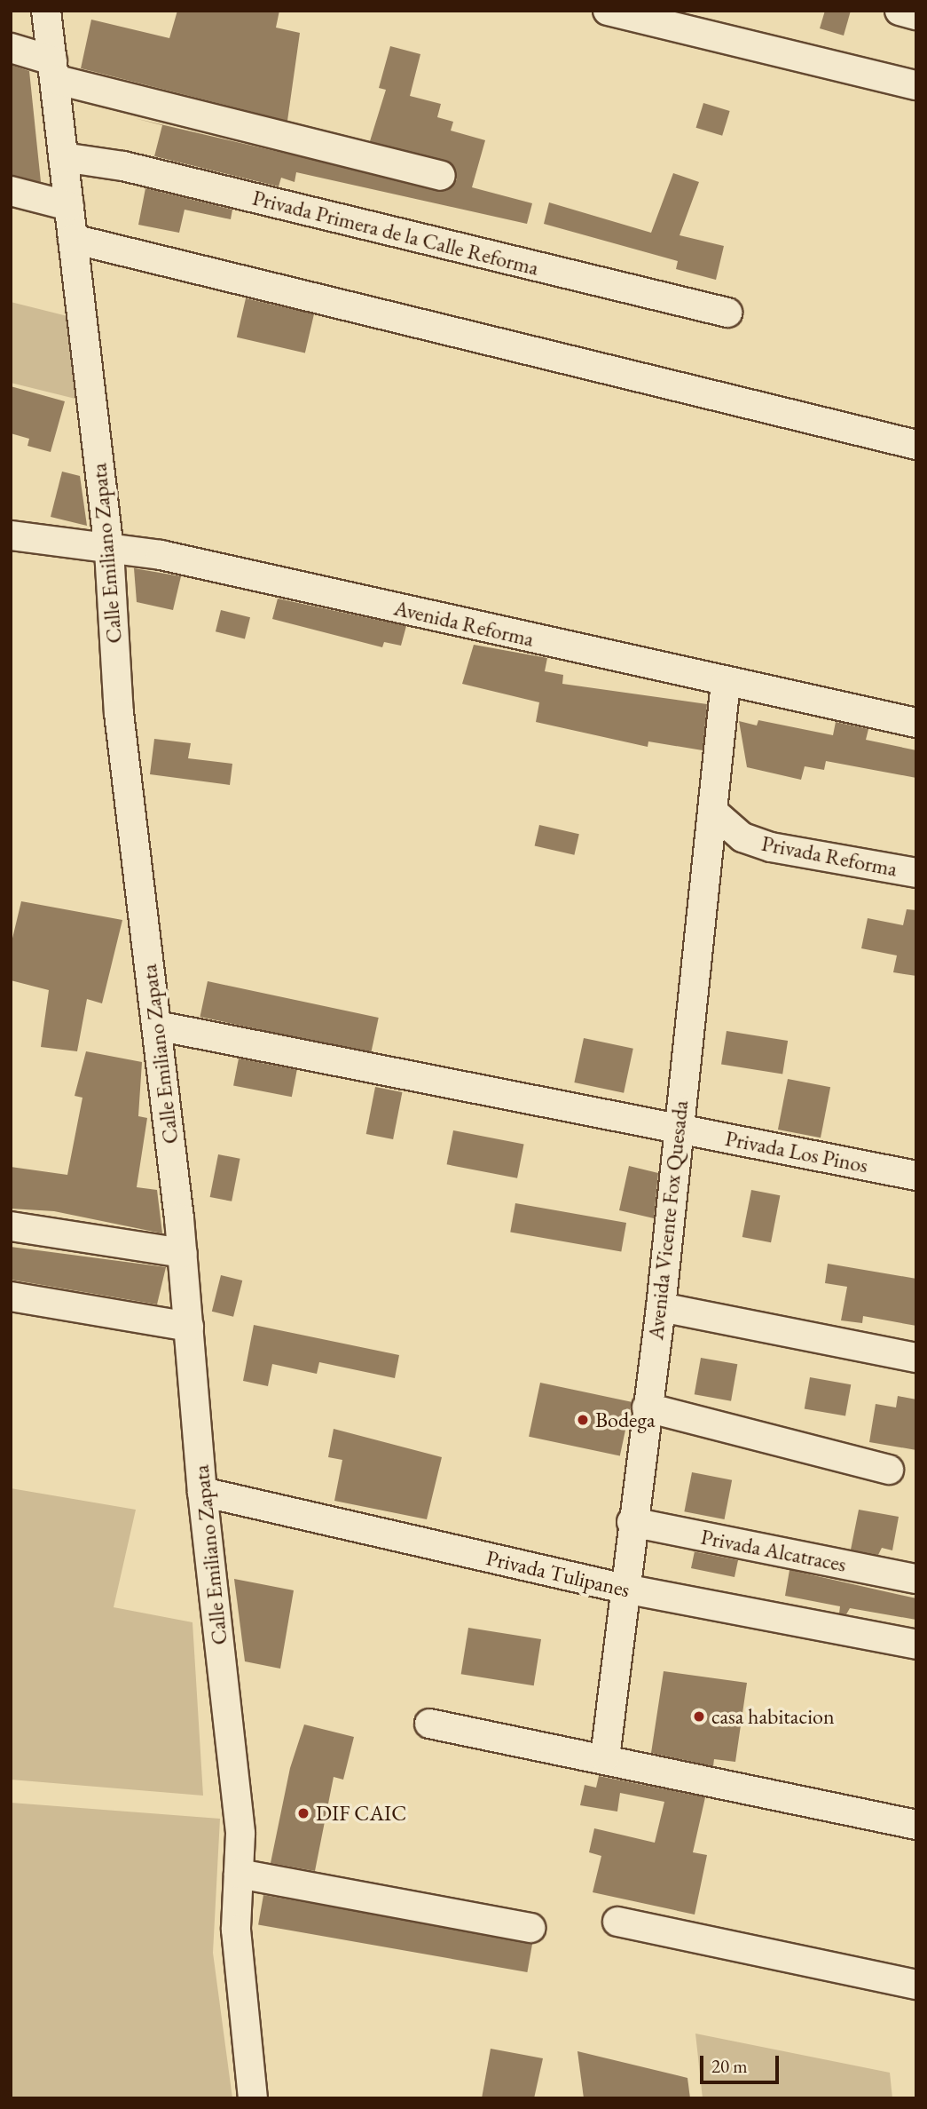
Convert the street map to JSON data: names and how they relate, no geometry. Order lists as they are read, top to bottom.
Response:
{
  "streets": {
    "street": [
      "Privada Primera de la Calle Reforma",
      "Calle Emiliano Zapata",
      "Avenida Reforma",
      "Privada Reforma",
      "Privada Los Pinos",
      "Avenida Vicente Fox Quesada",
      "Privada Alcatraces",
      "Privada Tulipanes"
    ]
  },
  "crossings": [
    ["Privada Primera de la Calle Reforma", "Calle Emiliano Zapata"],
    ["Calle Emiliano Zapata", "Avenida Reforma"],
    ["Calle Emiliano Zapata", "Privada Los Pinos"],
    ["Calle Emiliano Zapata", "Privada Tulipanes"],
    ["Avenida Reforma", "Avenida Vicente Fox Quesada"],
    ["Privada Reforma", "Avenida Vicente Fox Quesada"],
    ["Privada Los Pinos", "Avenida Vicente Fox Quesada"],
    ["Avenida Vicente Fox Quesada", "Privada Alcatraces"],
    ["Avenida Vicente Fox Quesada", "Privada Tulipanes"]
  ],
  "places": ["Bodega", "casa habitacion", "DIF CAIC"],
  "scale_bar": "20 m"
}
